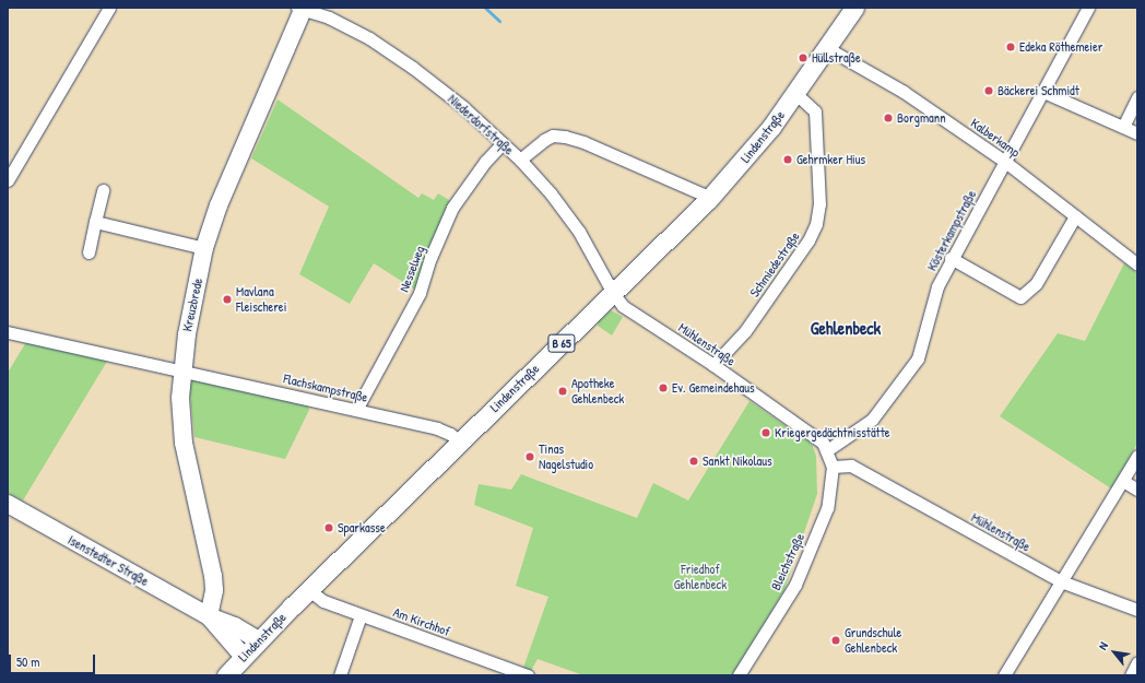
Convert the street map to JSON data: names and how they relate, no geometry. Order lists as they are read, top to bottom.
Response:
{
  "streets": {
    "main road": [
      "Lindenstraße",
      "Kreuzbrede",
      "B 65",
      "Isenstedter Straße"
    ],
    "street": [
      "Niederdorfstraße",
      "Kalberkamp",
      "Kösterkampstraße",
      "Schmiedestraße",
      "Nesselweg",
      "Mühlenstraße",
      "Flachskampstraße",
      "Bleichstraße",
      "Am Kirchhof"
    ]
  },
  "crossings": [
    ["Niederdorfstraße", "Lindenstraße"],
    ["Niederdorfstraße", "Nesselweg"],
    ["Niederdorfstraße", "Kreuzbrede"],
    ["Niederdorfstraße", "Mühlenstraße"],
    ["Lindenstraße", "Kalberkamp"],
    ["Lindenstraße", "Schmiedestraße"],
    ["Lindenstraße", "Mühlenstraße"],
    ["Lindenstraße", "Flachskampstraße"],
    ["Lindenstraße", "Isenstedter Straße"],
    ["Lindenstraße", "Am Kirchhof"],
    ["Kalberkamp", "Kösterkampstraße"],
    ["Kösterkampstraße", "Mühlenstraße"],
    ["Kösterkampstraße", "Bleichstraße"],
    ["Schmiedestraße", "Mühlenstraße"],
    ["Nesselweg", "Flachskampstraße"],
    ["Kreuzbrede", "Flachskampstraße"],
    ["Kreuzbrede", "Isenstedter Straße"],
    ["Mühlenstraße", "Bleichstraße"]
  ],
  "districts": ["Gehlenbeck"],
  "parks": ["Friedhof Gehlenbeck"],
  "places": [
    "Edeka Röthemeier",
    "Hüllstraße",
    "Bäckerei Schmidt",
    "Borgmann",
    "Gehrmker Hius",
    "Mavlana Fleischerei",
    "Ev. Gemeindehaus",
    "Apotheke Gehlenbeck",
    "Kriegergedächtnisstätte",
    "Tinas Nagelstudio",
    "Sankt Nikolaus",
    "Sparkasse",
    "Grundschule Gehlenbeck"
  ],
  "scale_bar": "50 m",
  "north": "top left"
}
